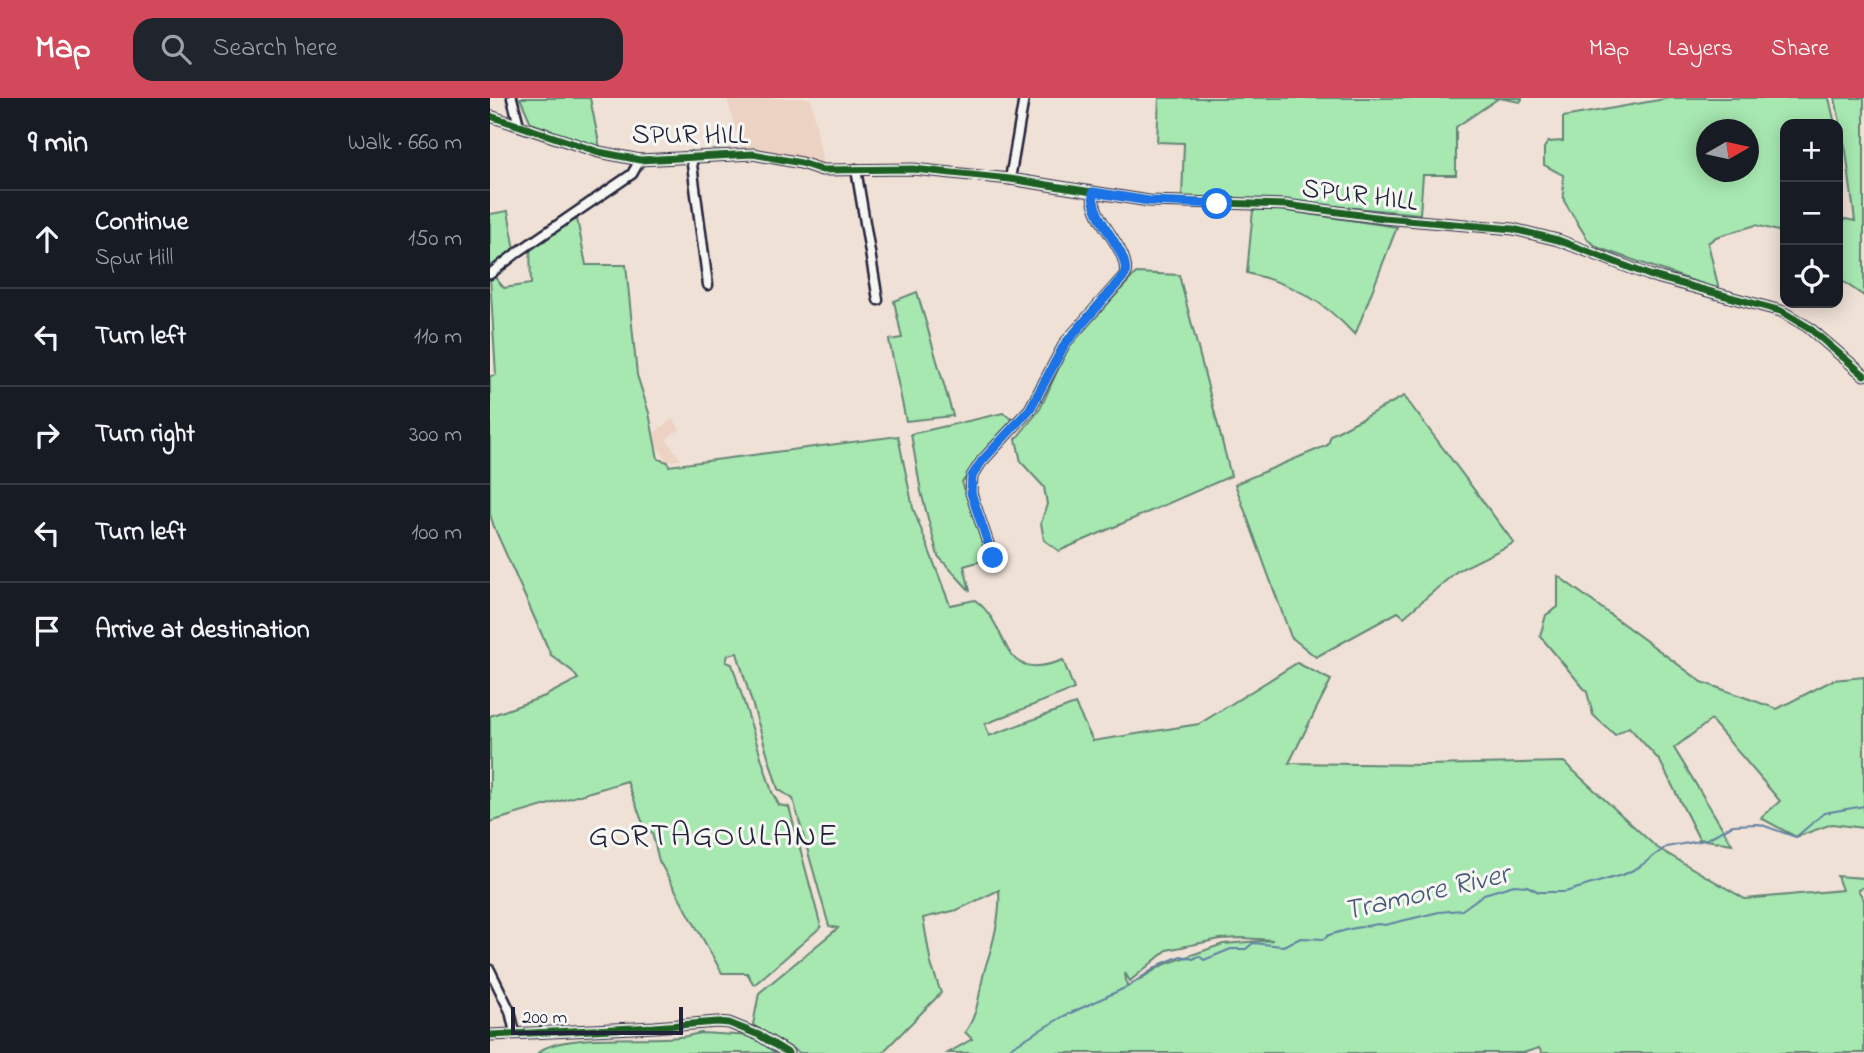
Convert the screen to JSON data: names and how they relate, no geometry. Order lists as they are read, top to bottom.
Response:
{
  "streets": {
    "street": ["SPUR HILL"]
  },
  "districts": ["GORTAGOULANE"],
  "water": ["Tramore River"],
  "scale_bar": "200 m",
  "north": "right",
  "page": {
    "header": "Map",
    "search": "Search here",
    "nav": ["Map", "Layers", "Share"],
    "heading": ["9 min", "Walk · 660 m"],
    "map_buttons": ["+", "−"],
    "list": [
      ["Continue", "Spur Hill", "150 m"],
      ["Turn left", "110 m"],
      ["Turn right", "300 m"],
      ["Turn left", "100 m"],
      "Arrive at destination"
    ],
    "scale": "200 m"
  }
}
